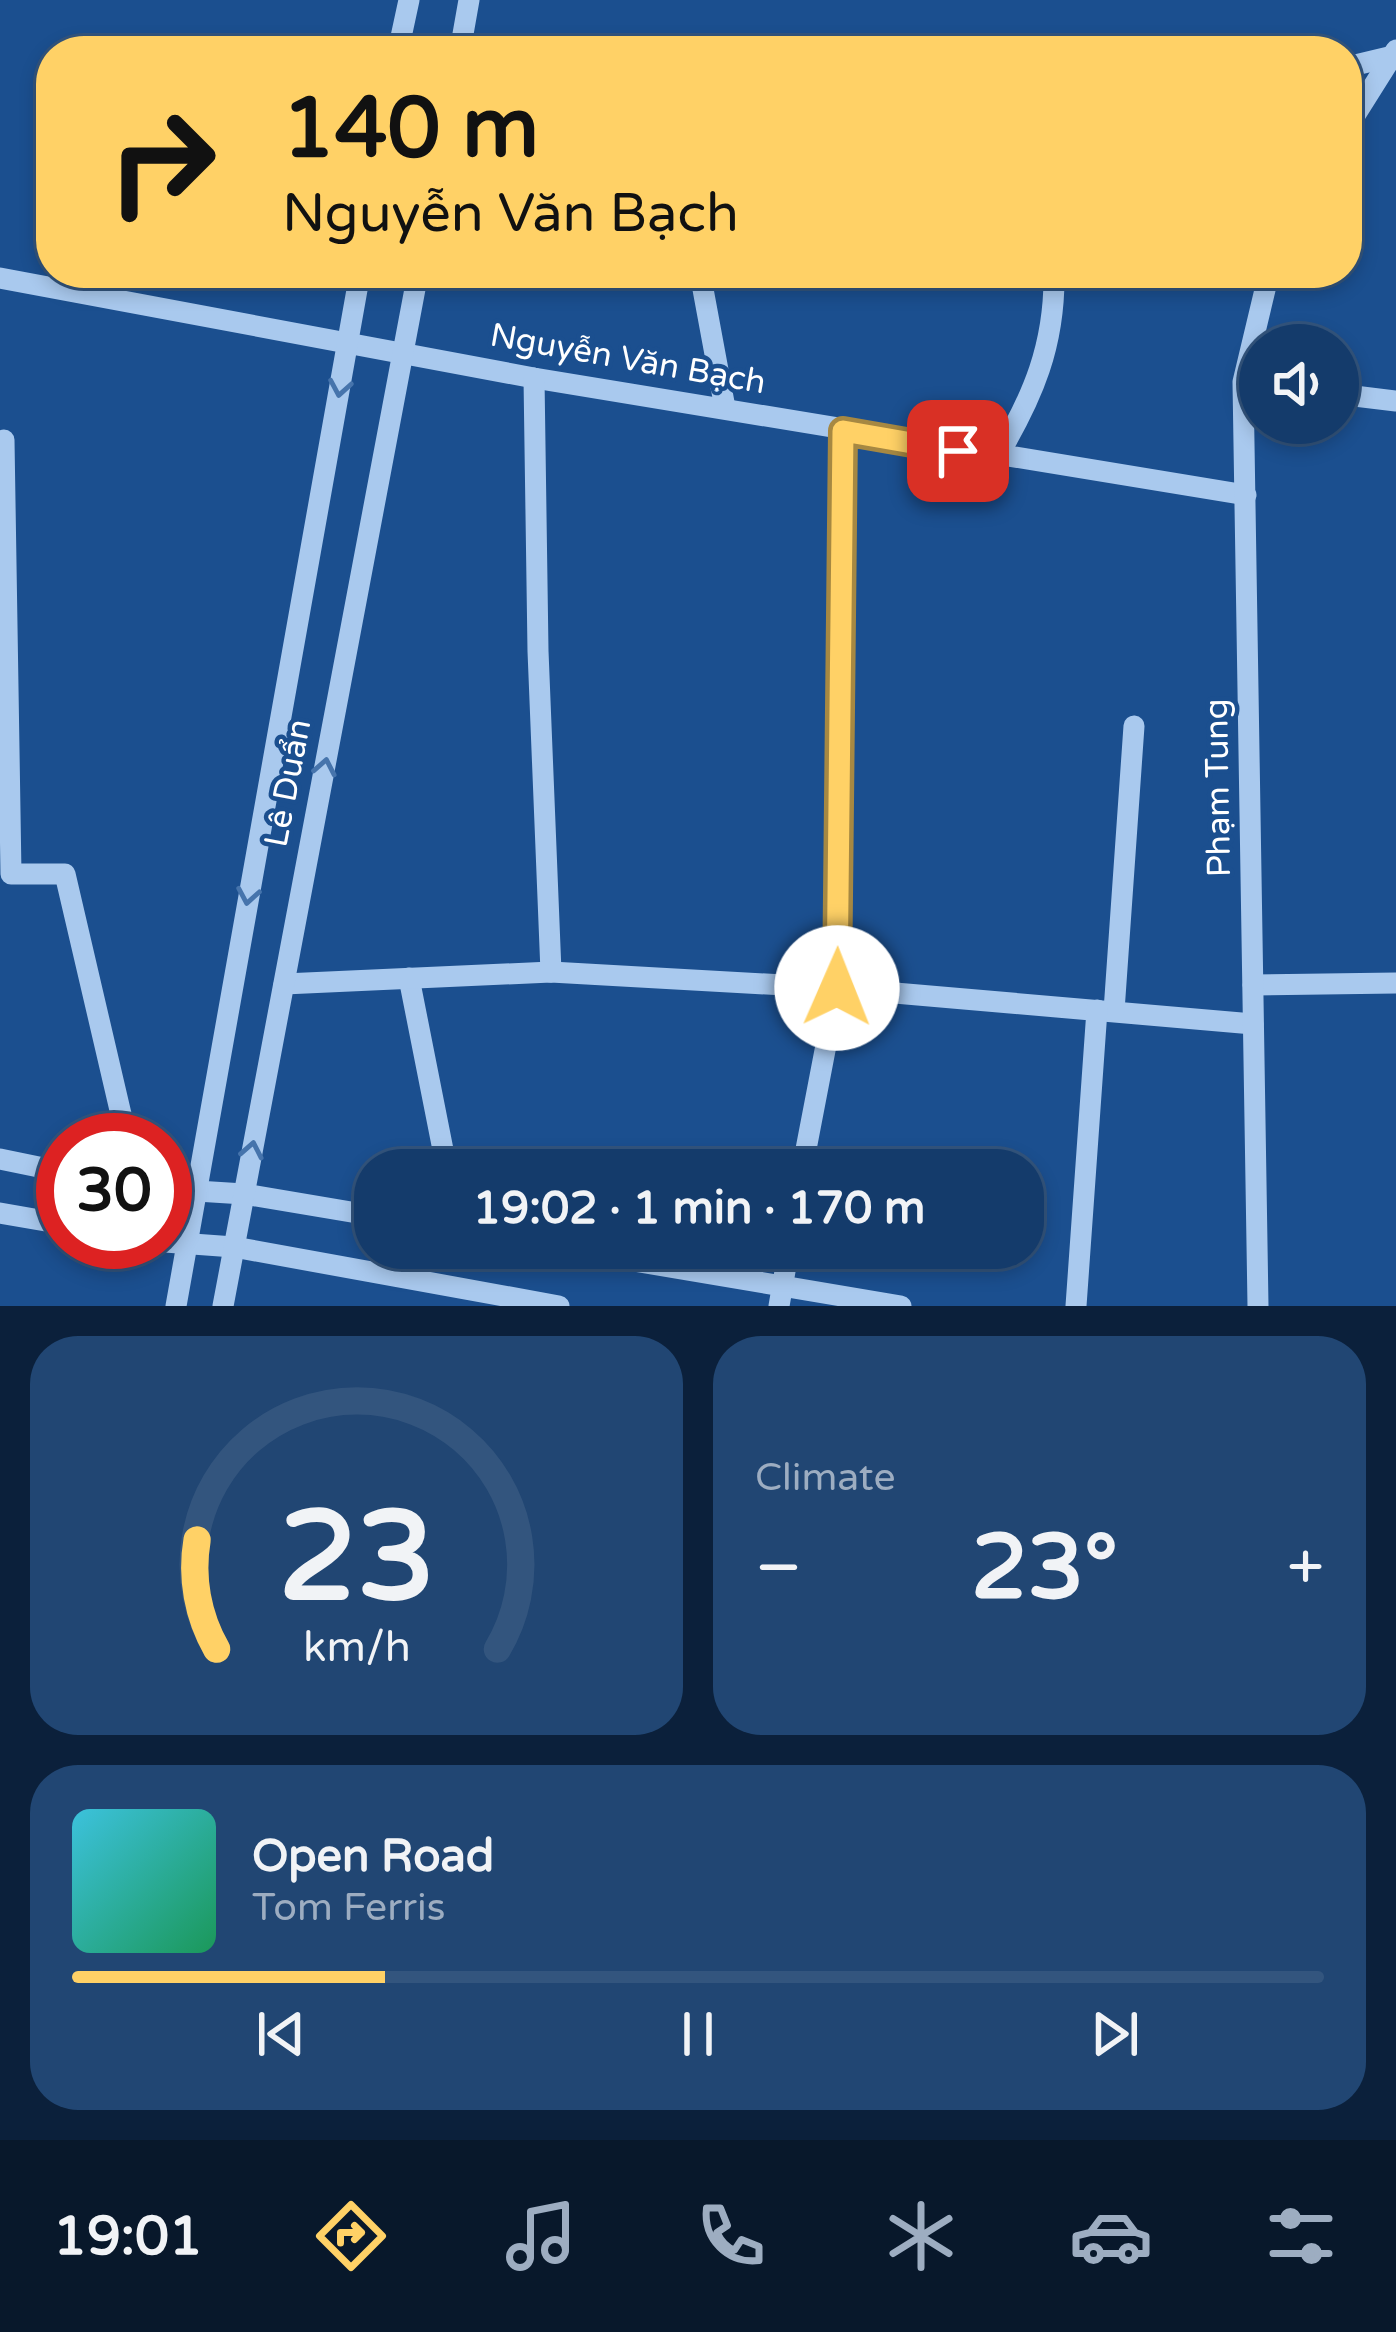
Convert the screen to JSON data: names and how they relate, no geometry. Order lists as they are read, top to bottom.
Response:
{
  "streets": {
    "street": ["Nguyễn Văn Bạch", "Lê Duẩn", "Phạm Tung"]
  },
  "crossings": [
    ["Nguyễn Văn Bạch", "Lê Duẩn"],
    ["Nguyễn Văn Bạch", "Phạm Tung"]
  ],
  "page": {
    "turn": ["140 m", "Nguyễn Văn Bạch"],
    "limit": "30",
    "trip": "19:02 · 1 min · 170 m",
    "tile": "Climate",
    "heat": ["−", "23°", "+"],
    "song": ["Open Road", "Tom Ferris"],
    "tabs": "19:01",
    "gauge": ["23", "km/h"]
  }
}
